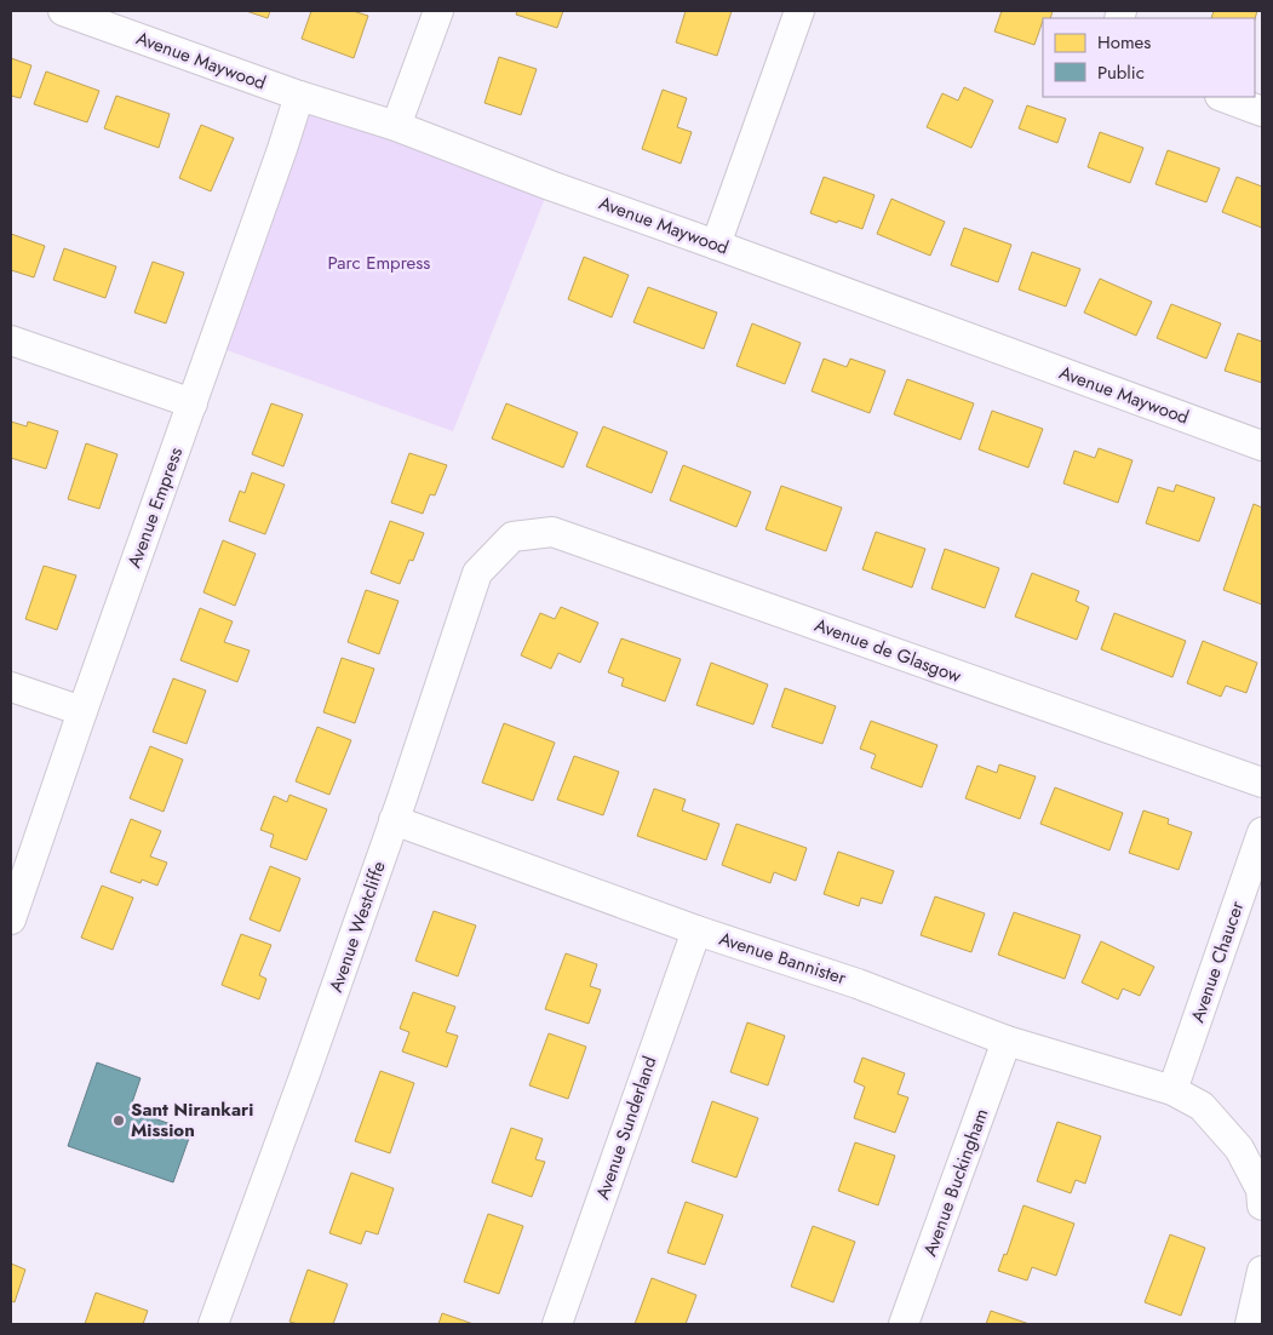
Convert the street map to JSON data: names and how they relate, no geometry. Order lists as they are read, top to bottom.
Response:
{
  "streets": {
    "street": [
      "Avenue Maywood",
      "Avenue Empress",
      "Avenue de Glasgow",
      "Avenue Westcliffe",
      "Avenue Bannister",
      "Avenue Chaucer",
      "Avenue Sunderland",
      "Avenue Buckingham"
    ]
  },
  "crossings": [
    ["Avenue Maywood", "Avenue Empress"],
    ["Avenue de Glasgow", "Avenue Westcliffe"],
    ["Avenue Westcliffe", "Avenue Bannister"],
    ["Avenue Bannister", "Avenue Chaucer"],
    ["Avenue Bannister", "Avenue Sunderland"],
    ["Avenue Bannister", "Avenue Buckingham"]
  ],
  "parks": ["Parc Empress"],
  "places": ["Sant Nirankari Mission"],
  "legend": ["Homes", "Public"]
}
